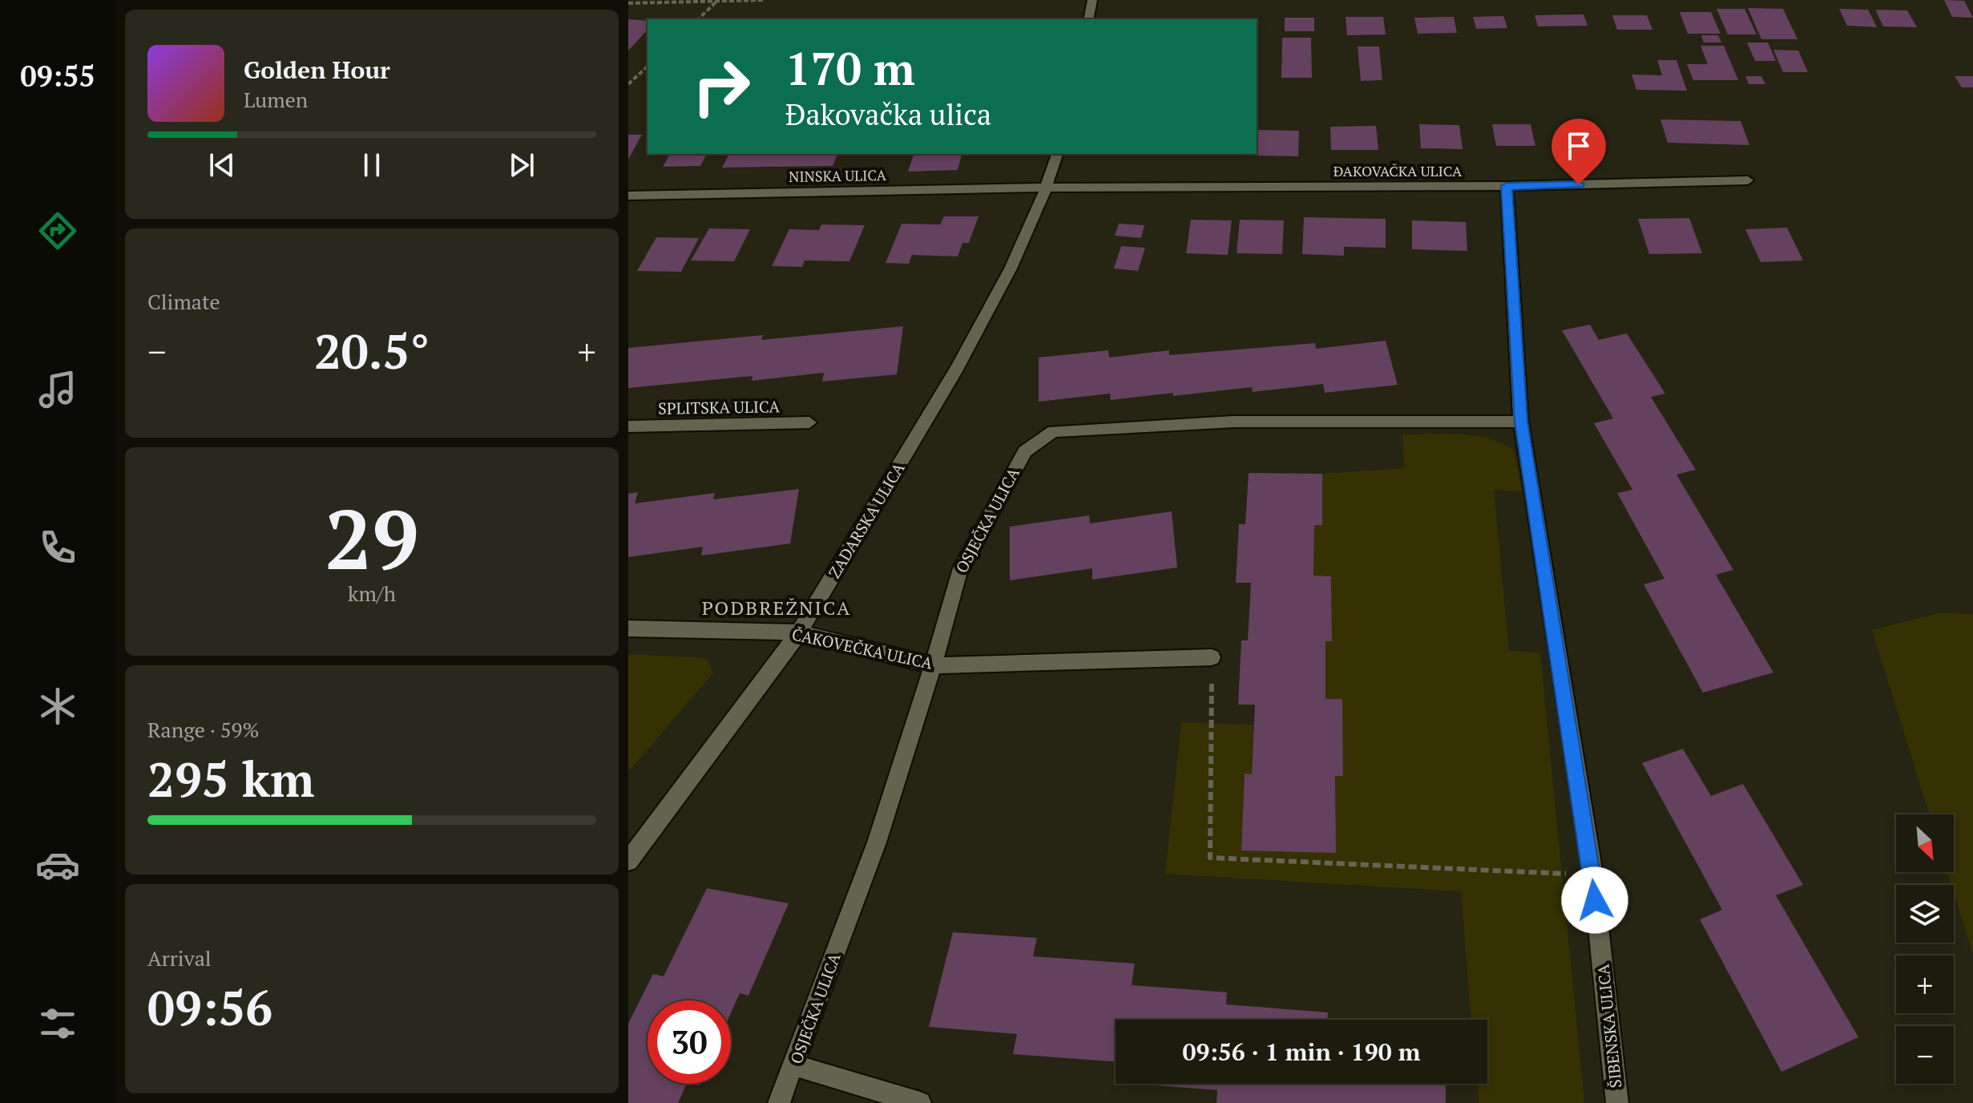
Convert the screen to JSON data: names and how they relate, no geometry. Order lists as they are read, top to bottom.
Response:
{
  "streets": {
    "street": [
      "ĐAKOVAČKA ULICA",
      "NINSKA ULICA",
      "SPLITSKA ULICA",
      "ZADARSKA ULICA",
      "OSJEČKA ULICA",
      "ČAKOVEČKA ULICA",
      "ŠIBENSKA ULICA"
    ]
  },
  "crossings": [
    ["ĐAKOVAČKA ULICA", "NINSKA ULICA"],
    ["ĐAKOVAČKA ULICA", "ZADARSKA ULICA"],
    ["ĐAKOVAČKA ULICA", "ŠIBENSKA ULICA"],
    ["NINSKA ULICA", "ZADARSKA ULICA"],
    ["ZADARSKA ULICA", "ČAKOVEČKA ULICA"],
    ["OSJEČKA ULICA", "ČAKOVEČKA ULICA"],
    ["OSJEČKA ULICA", "ŠIBENSKA ULICA"]
  ],
  "districts": ["PODBREŽNICA"],
  "north": "bottom right",
  "page": {
    "tabs": "09:55",
    "turn": ["170 m", "Đakovačka ulica"],
    "song": ["Golden Hour", "Lumen"],
    "tile": [
      "Climate",
      ["29", "km/h"],
      ["Range · 59%", "295 km"],
      ["Arrival", "09:56"]
    ],
    "heat": ["−", "20.5°", "+"],
    "map_buttons": ["+", "−"],
    "limit": "30",
    "trip": "09:56 · 1 min · 190 m"
  }
}
